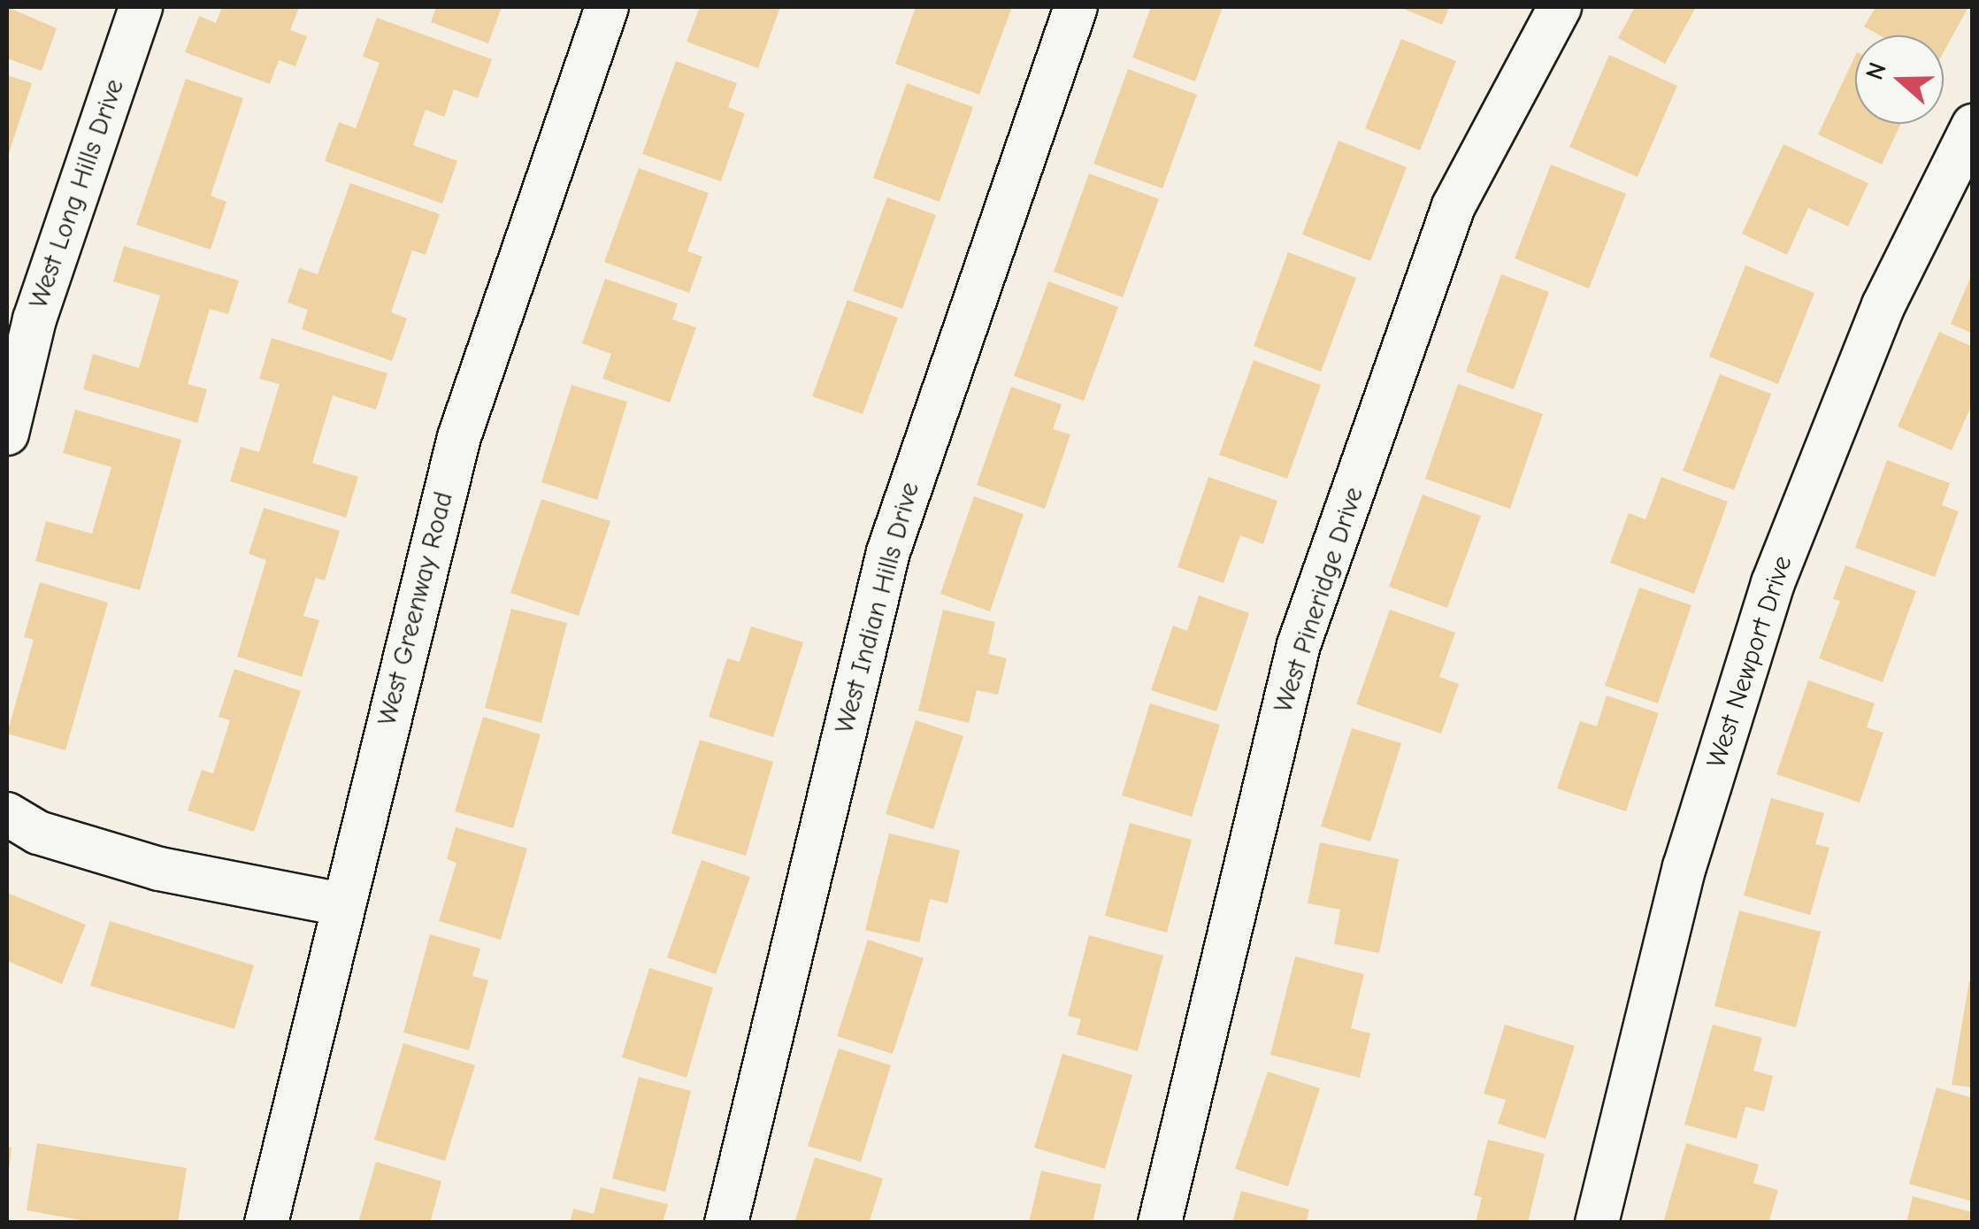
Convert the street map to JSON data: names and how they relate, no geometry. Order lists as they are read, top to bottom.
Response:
{
  "streets": {
    "street": [
      "West Long Hills Drive",
      "West Pineridge Drive",
      "West Indian Hills Drive",
      "West Greenway Road",
      "West Newport Drive"
    ]
  },
  "north": "left"
}
